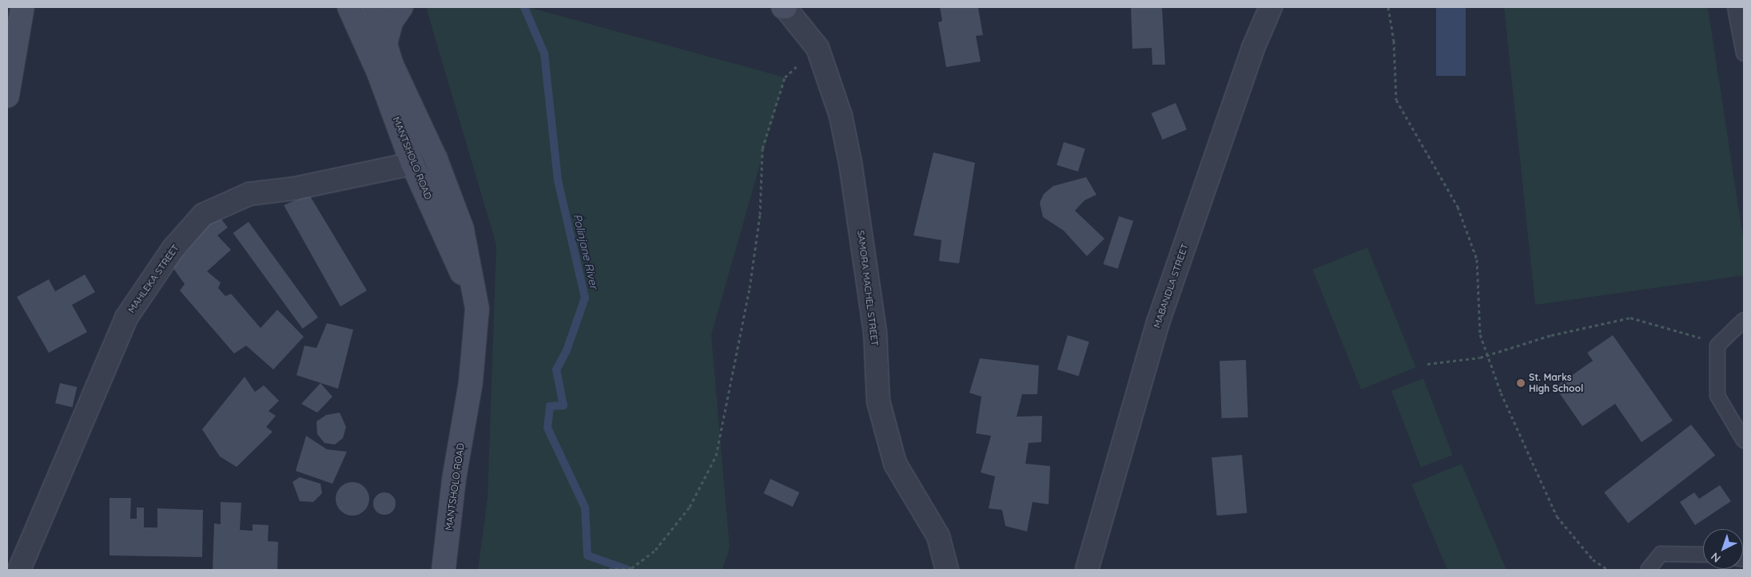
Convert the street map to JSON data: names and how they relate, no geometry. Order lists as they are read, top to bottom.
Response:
{
  "streets": {
    "street": [
      "MANTSHOLO ROAD",
      "MAHLEKA STREET",
      "MABANDLA STREET",
      "SAMORA MACHEL STREET"
    ]
  },
  "crossings": [
    ["MANTSHOLO ROAD", "MAHLEKA STREET"]
  ],
  "water": ["Polinjane River"],
  "places": ["St. Marks High School"],
  "north": "bottom left"
}
